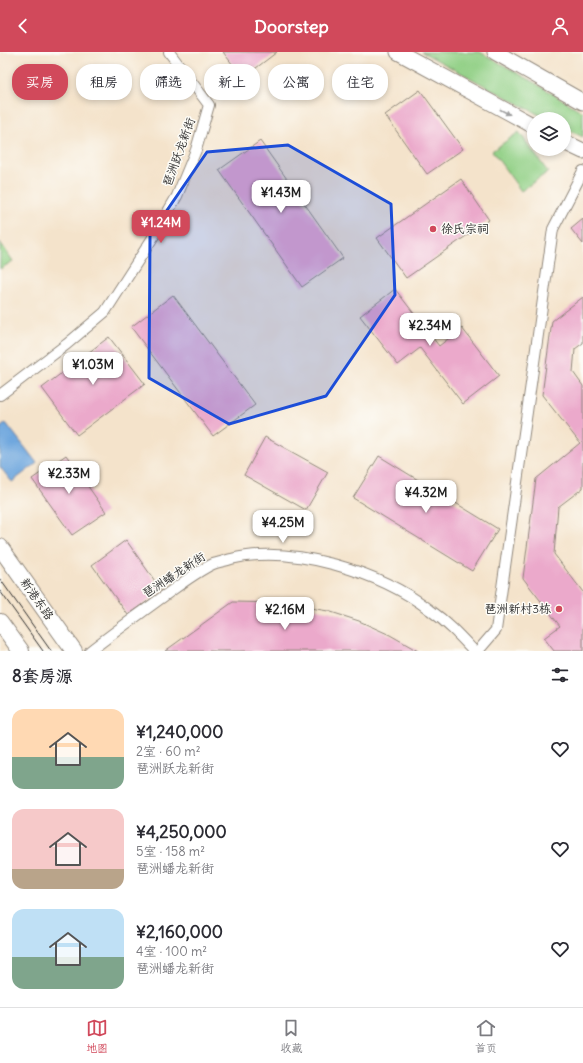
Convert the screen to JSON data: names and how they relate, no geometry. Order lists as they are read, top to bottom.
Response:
{
  "streets": {
    "main road": ["新港东路"],
    "street": ["琶洲跃龙新街", "琶洲蟠龙新街"]
  },
  "places": ["徐氏宗祠", "琶洲新村3栋"],
  "page": {
    "header": "Doorstep",
    "chip": [
      "买房",
      "租房",
      "筛选",
      "新上",
      "公寓",
      "住宅"
    ],
    "price": [
      "¥1.43M",
      "¥1.24M",
      "¥2.34M",
      "¥1.03M",
      "¥2.33M",
      "¥4.32M",
      "¥4.25M",
      "¥2.16M"
    ],
    "heading": "8套房源",
    "list": [
      {
        "name": "¥1,240,000",
        "note": "2室 · 60 m² · 琶洲跃龙新街"
      },
      {
        "name": "¥4,250,000",
        "note": "5室 · 158 m² · 琶洲蟠龙新街"
      },
      {
        "name": "¥2,160,000",
        "note": "4室 · 100 m² · 琶洲蟠龙新街"
      }
    ],
    "tabs": ["地图", "收藏", "首页"]
  }
}
